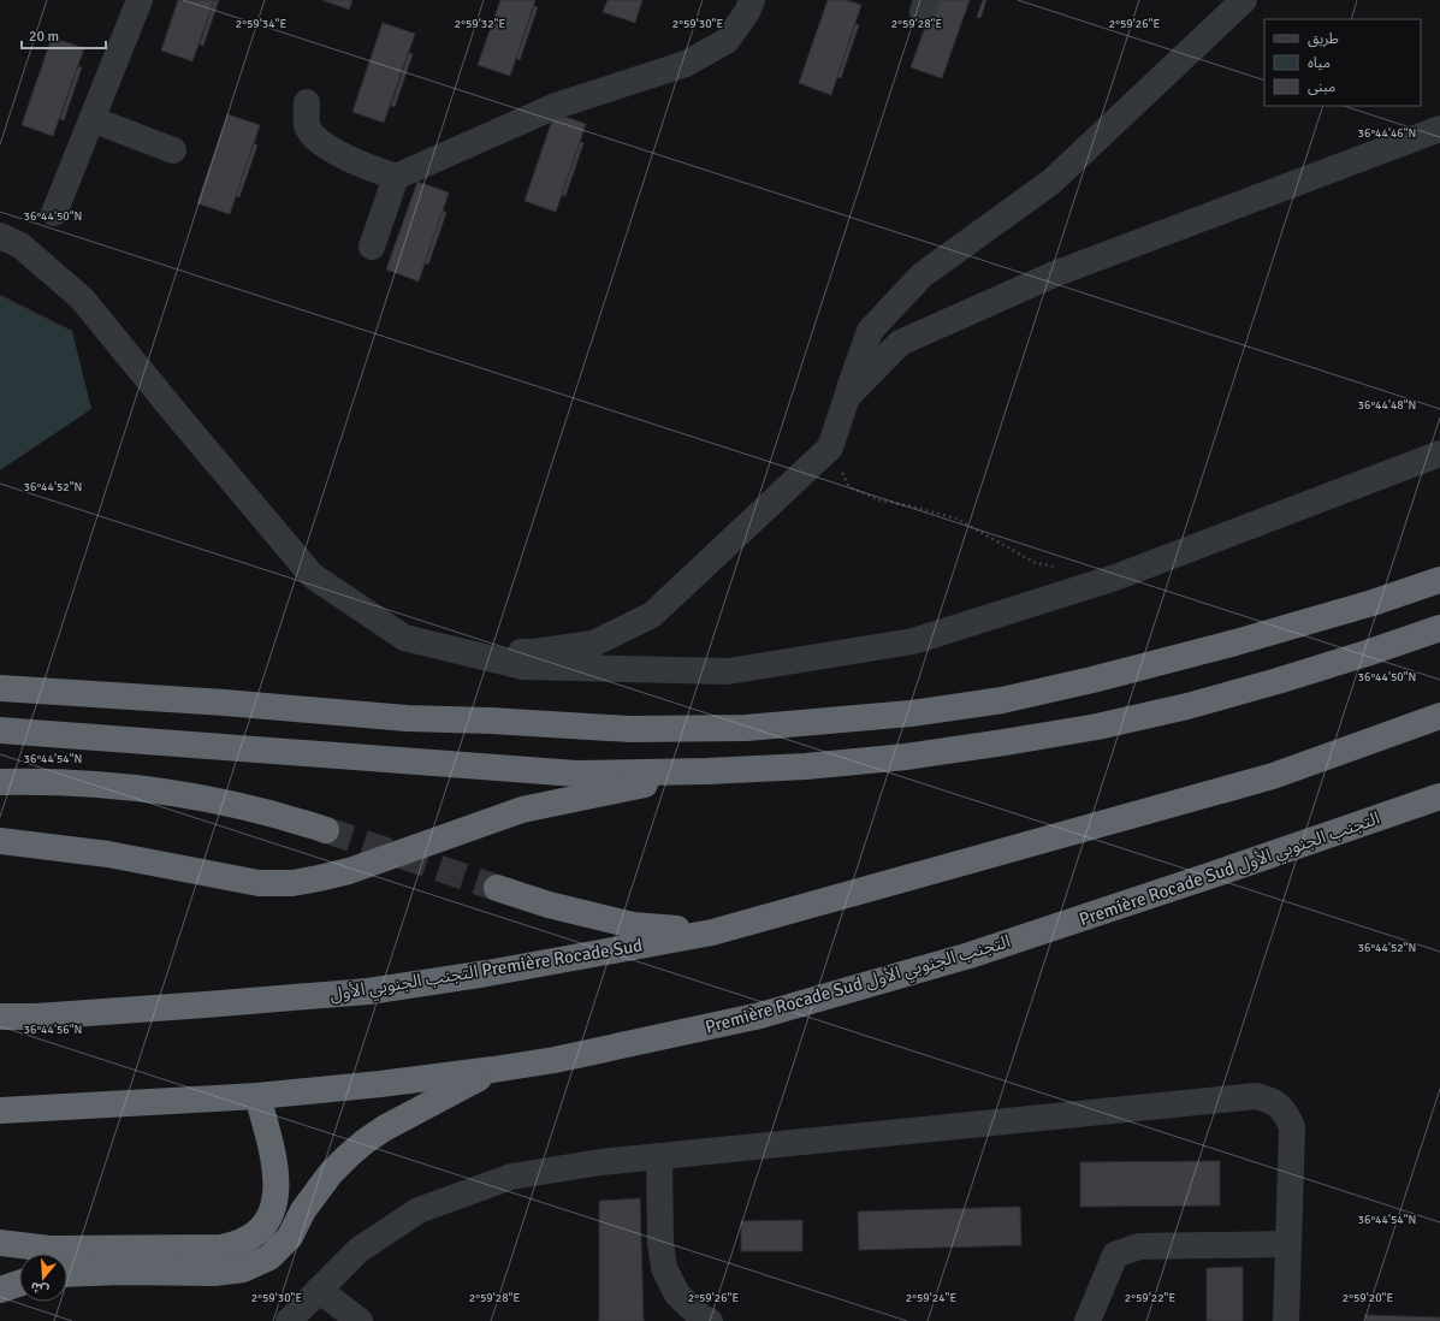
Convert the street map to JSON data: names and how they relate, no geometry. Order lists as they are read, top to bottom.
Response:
{
  "streets": {
    "highway": ["Première Rocade Sud التجنب الجنوبي الأول", "التجنب الجنوبي الأول Première Rocade Sud"]
  },
  "legend": ["طريق", "مياه", "مبنى"],
  "scale_bar": "20 m",
  "north": "bottom",
  "coordinates": [
    "2°59'34\"E",
    "2°59'32\"E",
    "2°59'30\"E",
    "2°59'28\"E",
    "2°59'26\"E",
    "36°44'46\"N",
    "36°44'50\"N",
    "36°44'48\"N",
    "36°44'52\"N",
    "36°44'54\"N",
    "36°44'56\"N",
    "2°59'24\"E",
    "2°59'22\"E",
    "2°59'20\"E"
  ]
}
